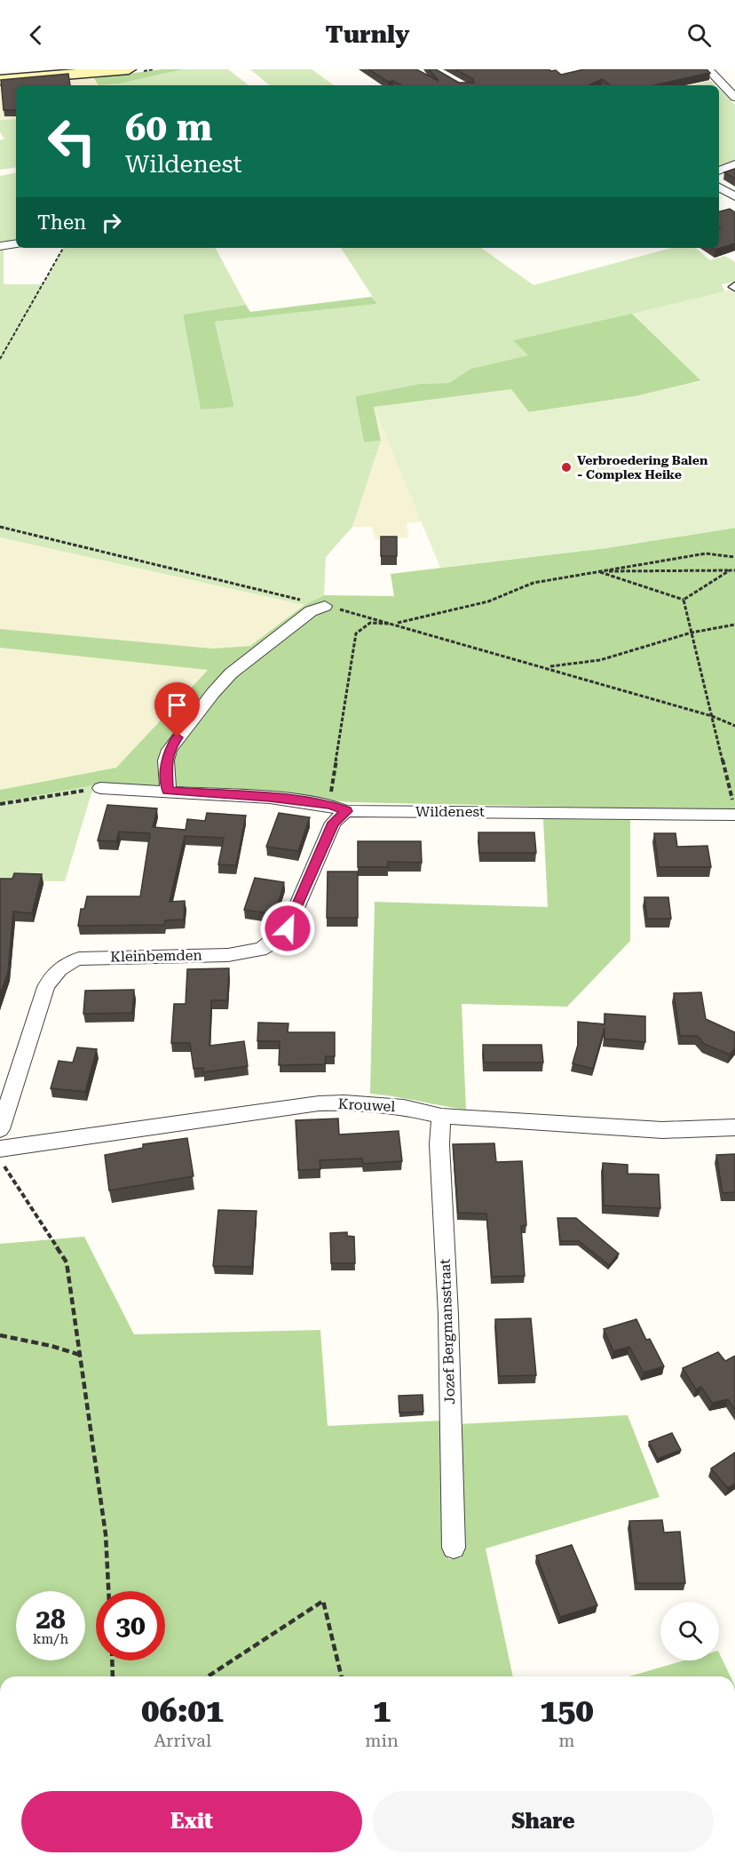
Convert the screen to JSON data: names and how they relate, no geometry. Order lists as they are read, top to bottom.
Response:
{
  "streets": {
    "street": [
      "Wildenest",
      "Kleinbemden",
      "Krouwel",
      "Jozef Bergmansstraat"
    ]
  },
  "crossings": [
    ["Wildenest", "Kleinbemden"],
    ["Krouwel", "Jozef Bergmansstraat"]
  ],
  "places": ["Verbroedering Balen - Complex Heike"],
  "page": {
    "header": "Turnly",
    "turn": ["60 m", "Wildenest"],
    "then": "Then",
    "speed": "28 km/h",
    "limit": "30",
    "eta": [
      "06:01",
      "Arrival",
      "1",
      "min",
      "150",
      "m"
    ],
    "buttons": ["Exit", "Share"]
  }
}
